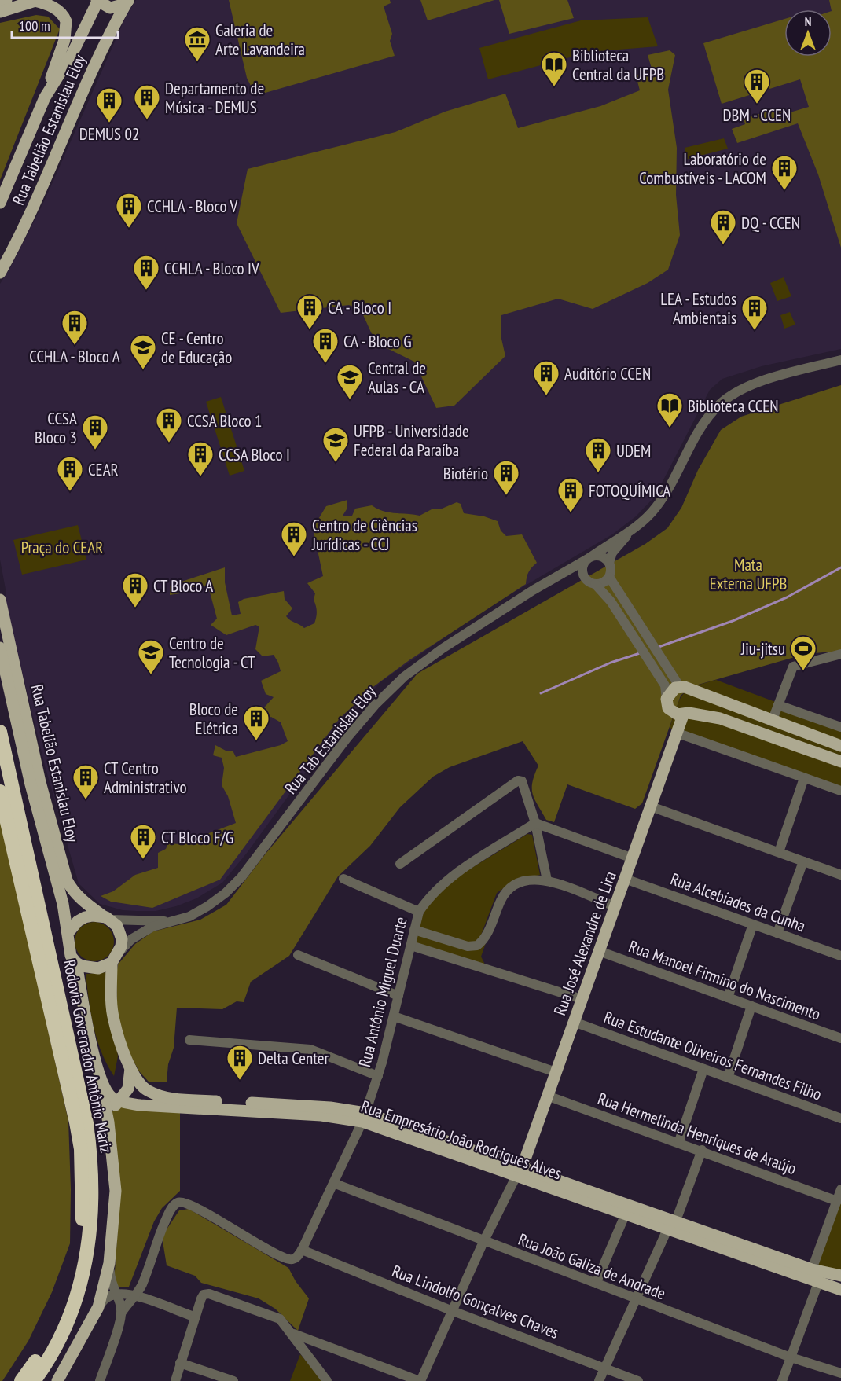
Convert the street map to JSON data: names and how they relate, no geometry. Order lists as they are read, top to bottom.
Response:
{
  "streets": {
    "highway": ["Rodovia Governador Antônio Mariz"],
    "main road": ["Rua Tabelião Estanislau Eloy", "Rua José Alexandre de Lira", "Rua Empresário João Rodrigues Alves"],
    "street": [
      "Rua Tab Estanislau Eloy",
      "Rua Alcebíades da Cunha",
      "Rua Manoel Firmino do Nascimento",
      "Rua Antônio Miguel Duarte",
      "Rua Estudante Oliveiros Fernandes Filho",
      "Rua Hermelinda Henriques de Araújo",
      "Rua João Galiza de Andrade",
      "Rua Lindolfo Gonçalves Chaves"
    ]
  },
  "crossings": [
    ["Rua Tabelião Estanislau Eloy", "Rua Tab Estanislau Eloy"],
    ["Rua Tabelião Estanislau Eloy", "Rua Empresário João Rodrigues Alves"],
    ["Rua Tab Estanislau Eloy", "Rua Empresário João Rodrigues Alves"],
    ["Rua Alcebíades da Cunha", "Rua José Alexandre de Lira"],
    ["Rua José Alexandre de Lira", "Rua Manoel Firmino do Nascimento"],
    ["Rua José Alexandre de Lira", "Rua Estudante Oliveiros Fernandes Filho"],
    ["Rua José Alexandre de Lira", "Rua Hermelinda Henriques de Araújo"],
    ["Rua José Alexandre de Lira", "Rua Empresário João Rodrigues Alves"],
    ["Rua Antônio Miguel Duarte", "Rua Empresário João Rodrigues Alves"],
    ["Rua Antônio Miguel Duarte", "Rua João Galiza de Andrade"],
    ["Rua Antônio Miguel Duarte", "Rua Lindolfo Gonçalves Chaves"]
  ],
  "parks": ["Praça do CEAR", "Mata Externa UFPB"],
  "places": {
    "museum": ["Galeria de Arte Lavandeira"],
    "library": ["Biblioteca Central da UFPB", "Biblioteca CCEN"],
    "building": [
      "DBM - CCEN",
      "Departamento de Música - DEMUS",
      "DEMUS 02",
      "Laboratório de Combustíveis - LACOM",
      "CCHLA - Bloco V",
      "DQ - CCEN",
      "CCHLA - Bloco IV",
      "CA - Bloco I",
      "LEA - Estudos Ambientais",
      "CCHLA - Bloco A",
      "CA - Bloco G",
      "Auditório CCEN",
      "CCSA Bloco 1",
      "CCSA Bloco 3",
      "UDEM",
      "CCSA Bloco I",
      "CEAR",
      "Biotério",
      "FOTOQUÍMICA",
      "Centro de Ciências Jurídicas - CCJ",
      "CT Bloco A",
      "Bloco de Elétrica",
      "CT Centro Administrativo",
      "CT Bloco F/G",
      "Delta Center"
    ],
    "school or university": [
      "CE - Centro de Educação",
      "Central de Aulas - CA",
      "UFPB - Universidade Federal da Paraíba",
      "Centro de Tecnologia - CT"
    ],
    "sports": ["Jiu-jitsu"]
  },
  "scale_bar": "100 m",
  "north": "top"
}
